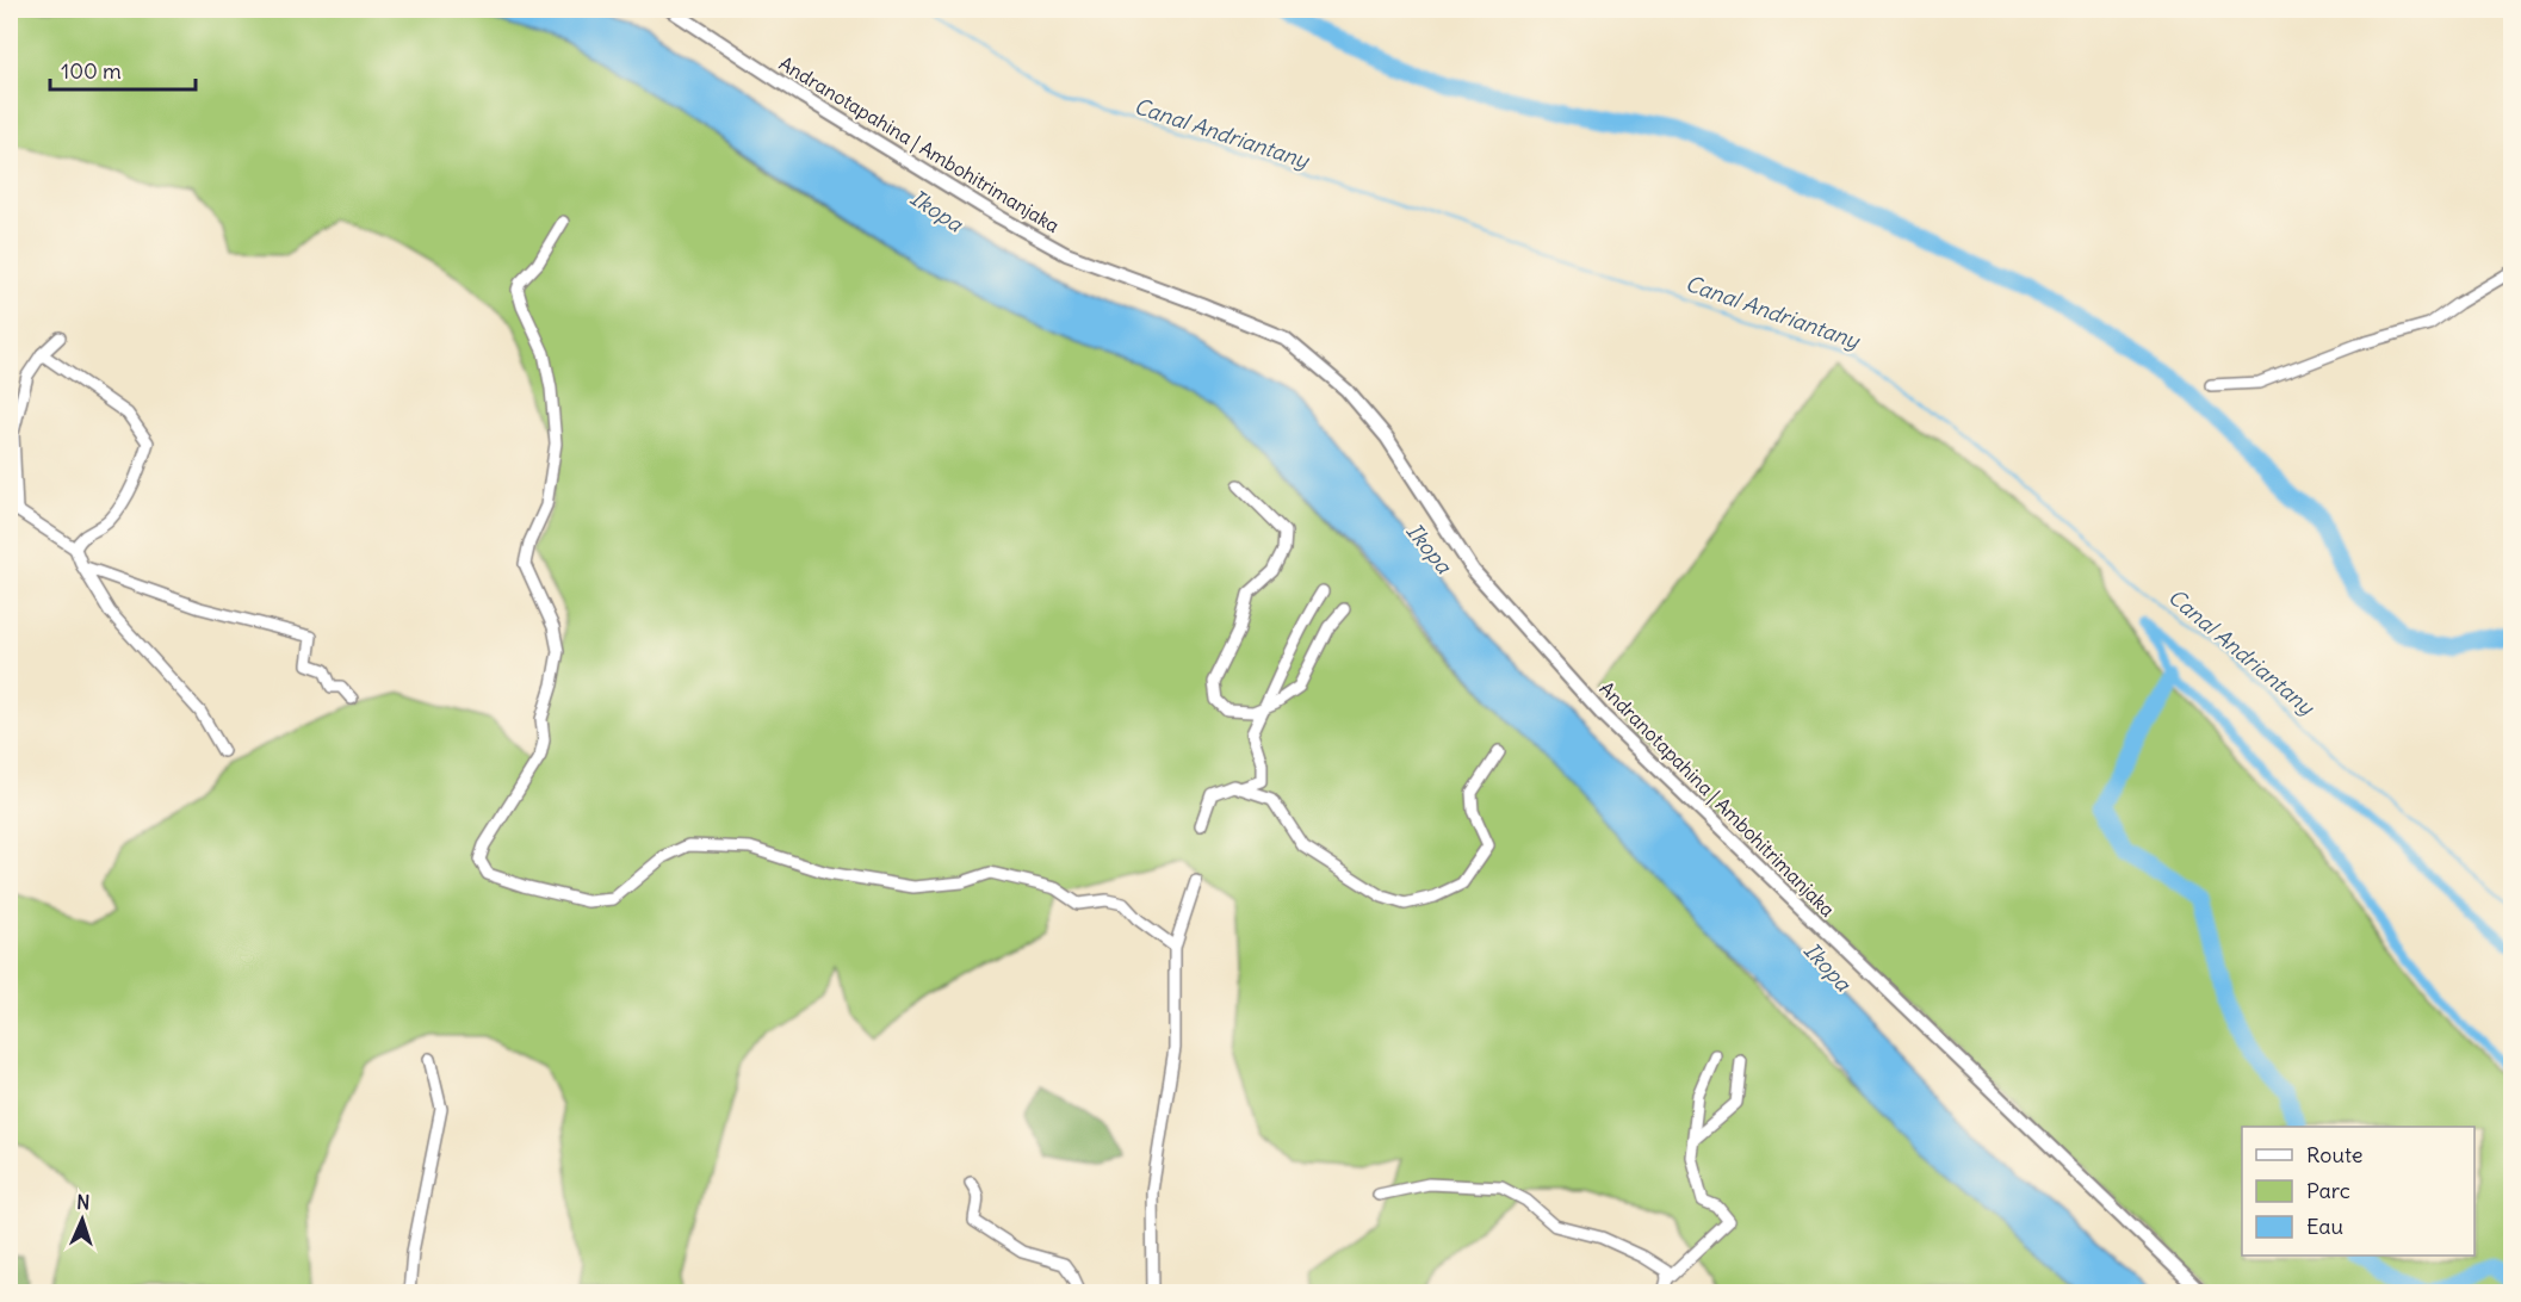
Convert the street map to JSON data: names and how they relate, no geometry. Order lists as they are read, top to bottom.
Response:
{
  "streets": {
    "main road": ["Andranotapahina | Ambohitrimanjaka"]
  },
  "water": ["Canal Andriantany", "Ikopa"],
  "legend": ["Route", "Parc", "Eau"],
  "scale_bar": "100 m",
  "north": "top"
}
